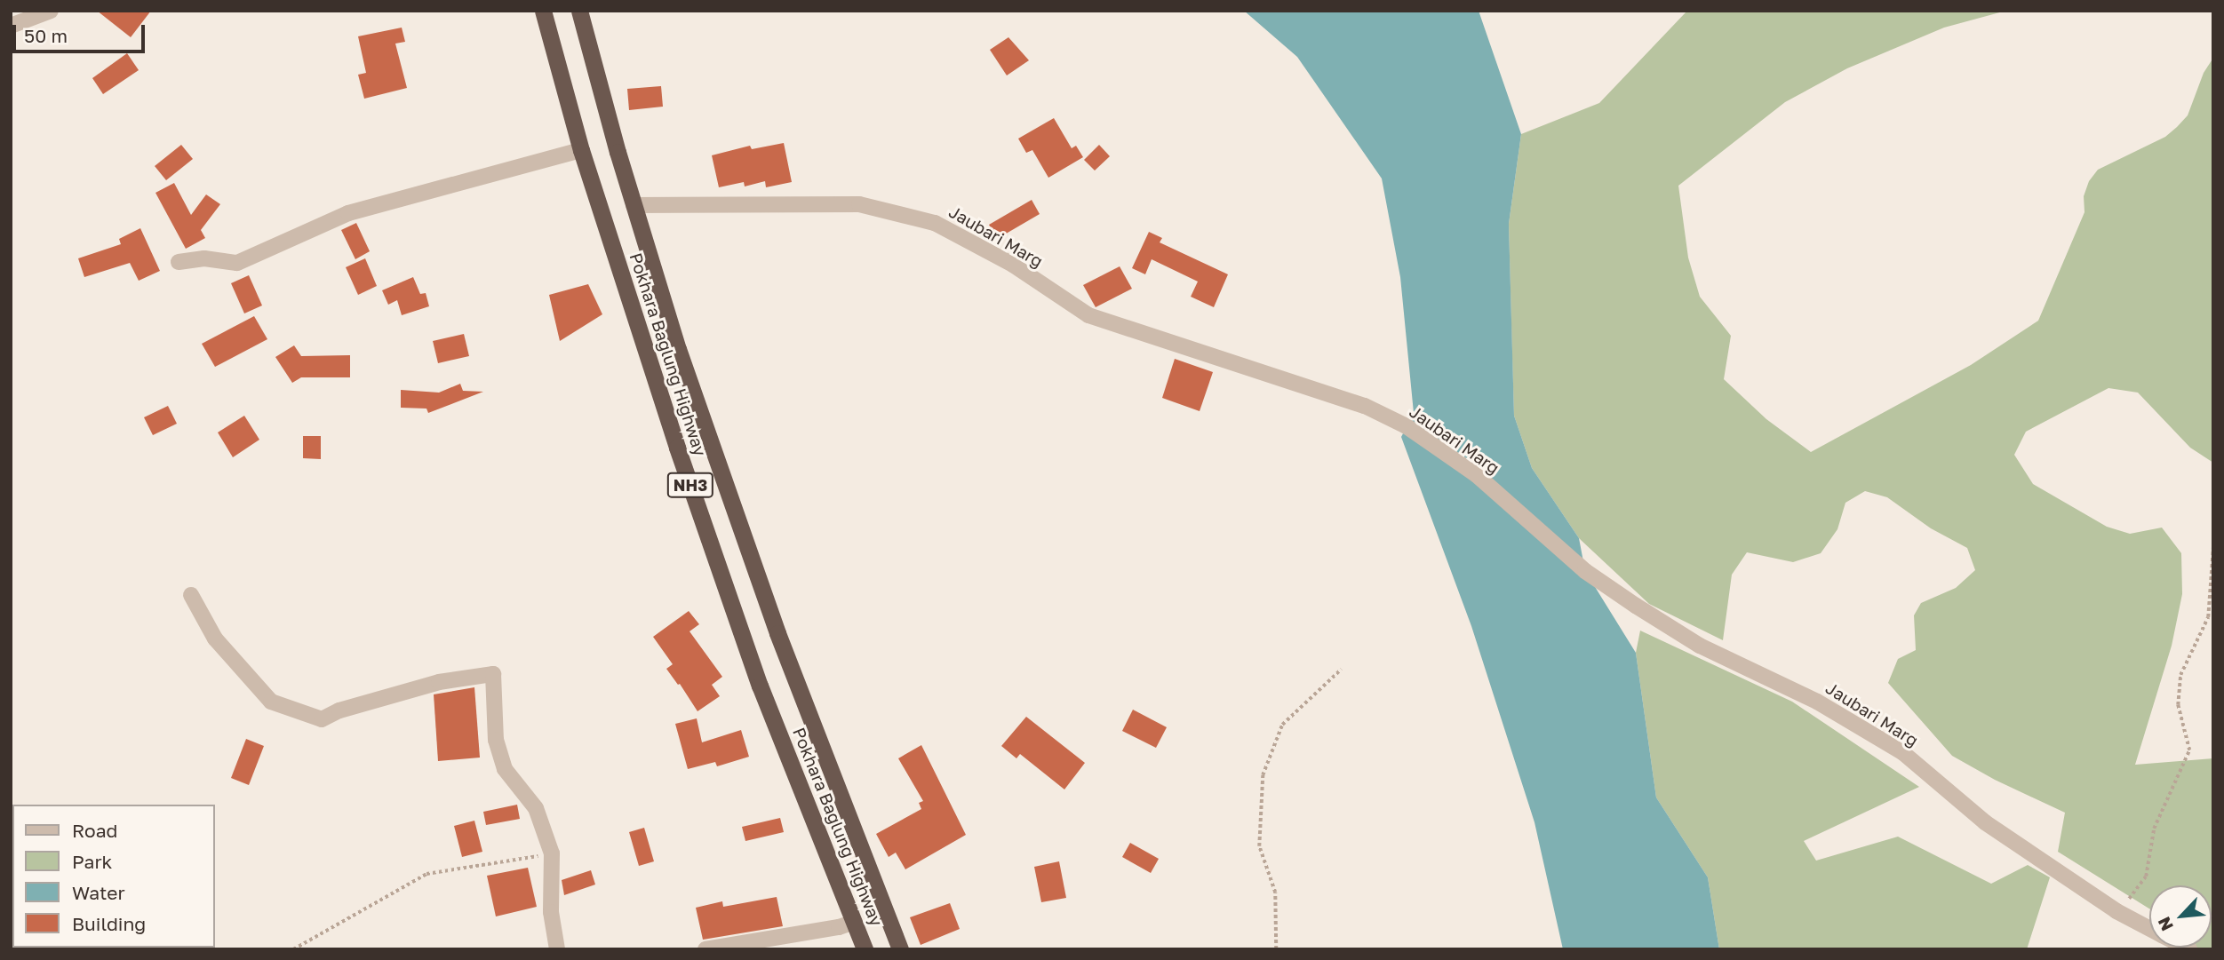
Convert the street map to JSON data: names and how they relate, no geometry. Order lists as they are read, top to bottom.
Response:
{
  "streets": {
    "highway": ["Pokhara Baglung Highway", "NH3"],
    "street": ["Jaubari Marg"]
  },
  "crossings": [
    ["Jaubari Marg", "Pokhara Baglung Highway"]
  ],
  "legend": [
    "Road",
    "Park",
    "Water",
    "Building"
  ],
  "scale_bar": "50 m",
  "north": "bottom left"
}
